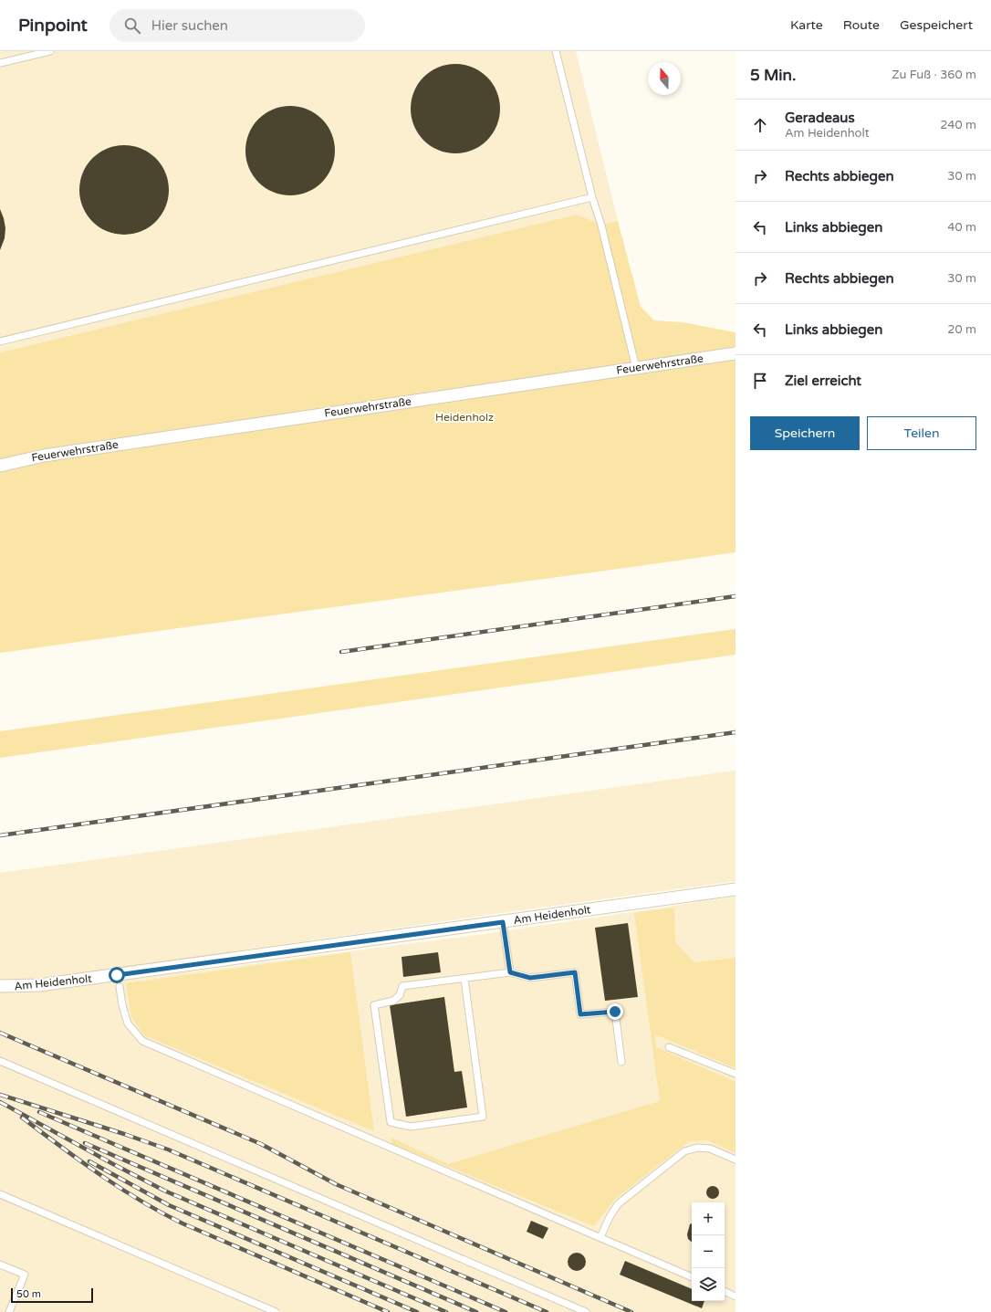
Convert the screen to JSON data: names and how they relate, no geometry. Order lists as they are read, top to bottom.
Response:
{
  "streets": {
    "street": ["Feuerwehrstraße", "Am Heidenholt"]
  },
  "parks": ["Heidenholz"],
  "scale_bar": "50 m",
  "north": "top",
  "page": {
    "header": "Pinpoint",
    "search": "Hier suchen",
    "nav": ["Karte", "Route", "Gespeichert"],
    "heading": ["5 Min.", "Zu Fuß · 360 m"],
    "list": [
      ["Geradeaus", "Am Heidenholt", "240 m"],
      ["Rechts abbiegen", "30 m"],
      ["Links abbiegen", "40 m"],
      ["Rechts abbiegen", "30 m"],
      ["Links abbiegen", "20 m"],
      "Ziel erreicht"
    ],
    "buttons": ["Speichern", "Teilen"],
    "map_buttons": ["+", "−"],
    "scale": "50 m"
  }
}
